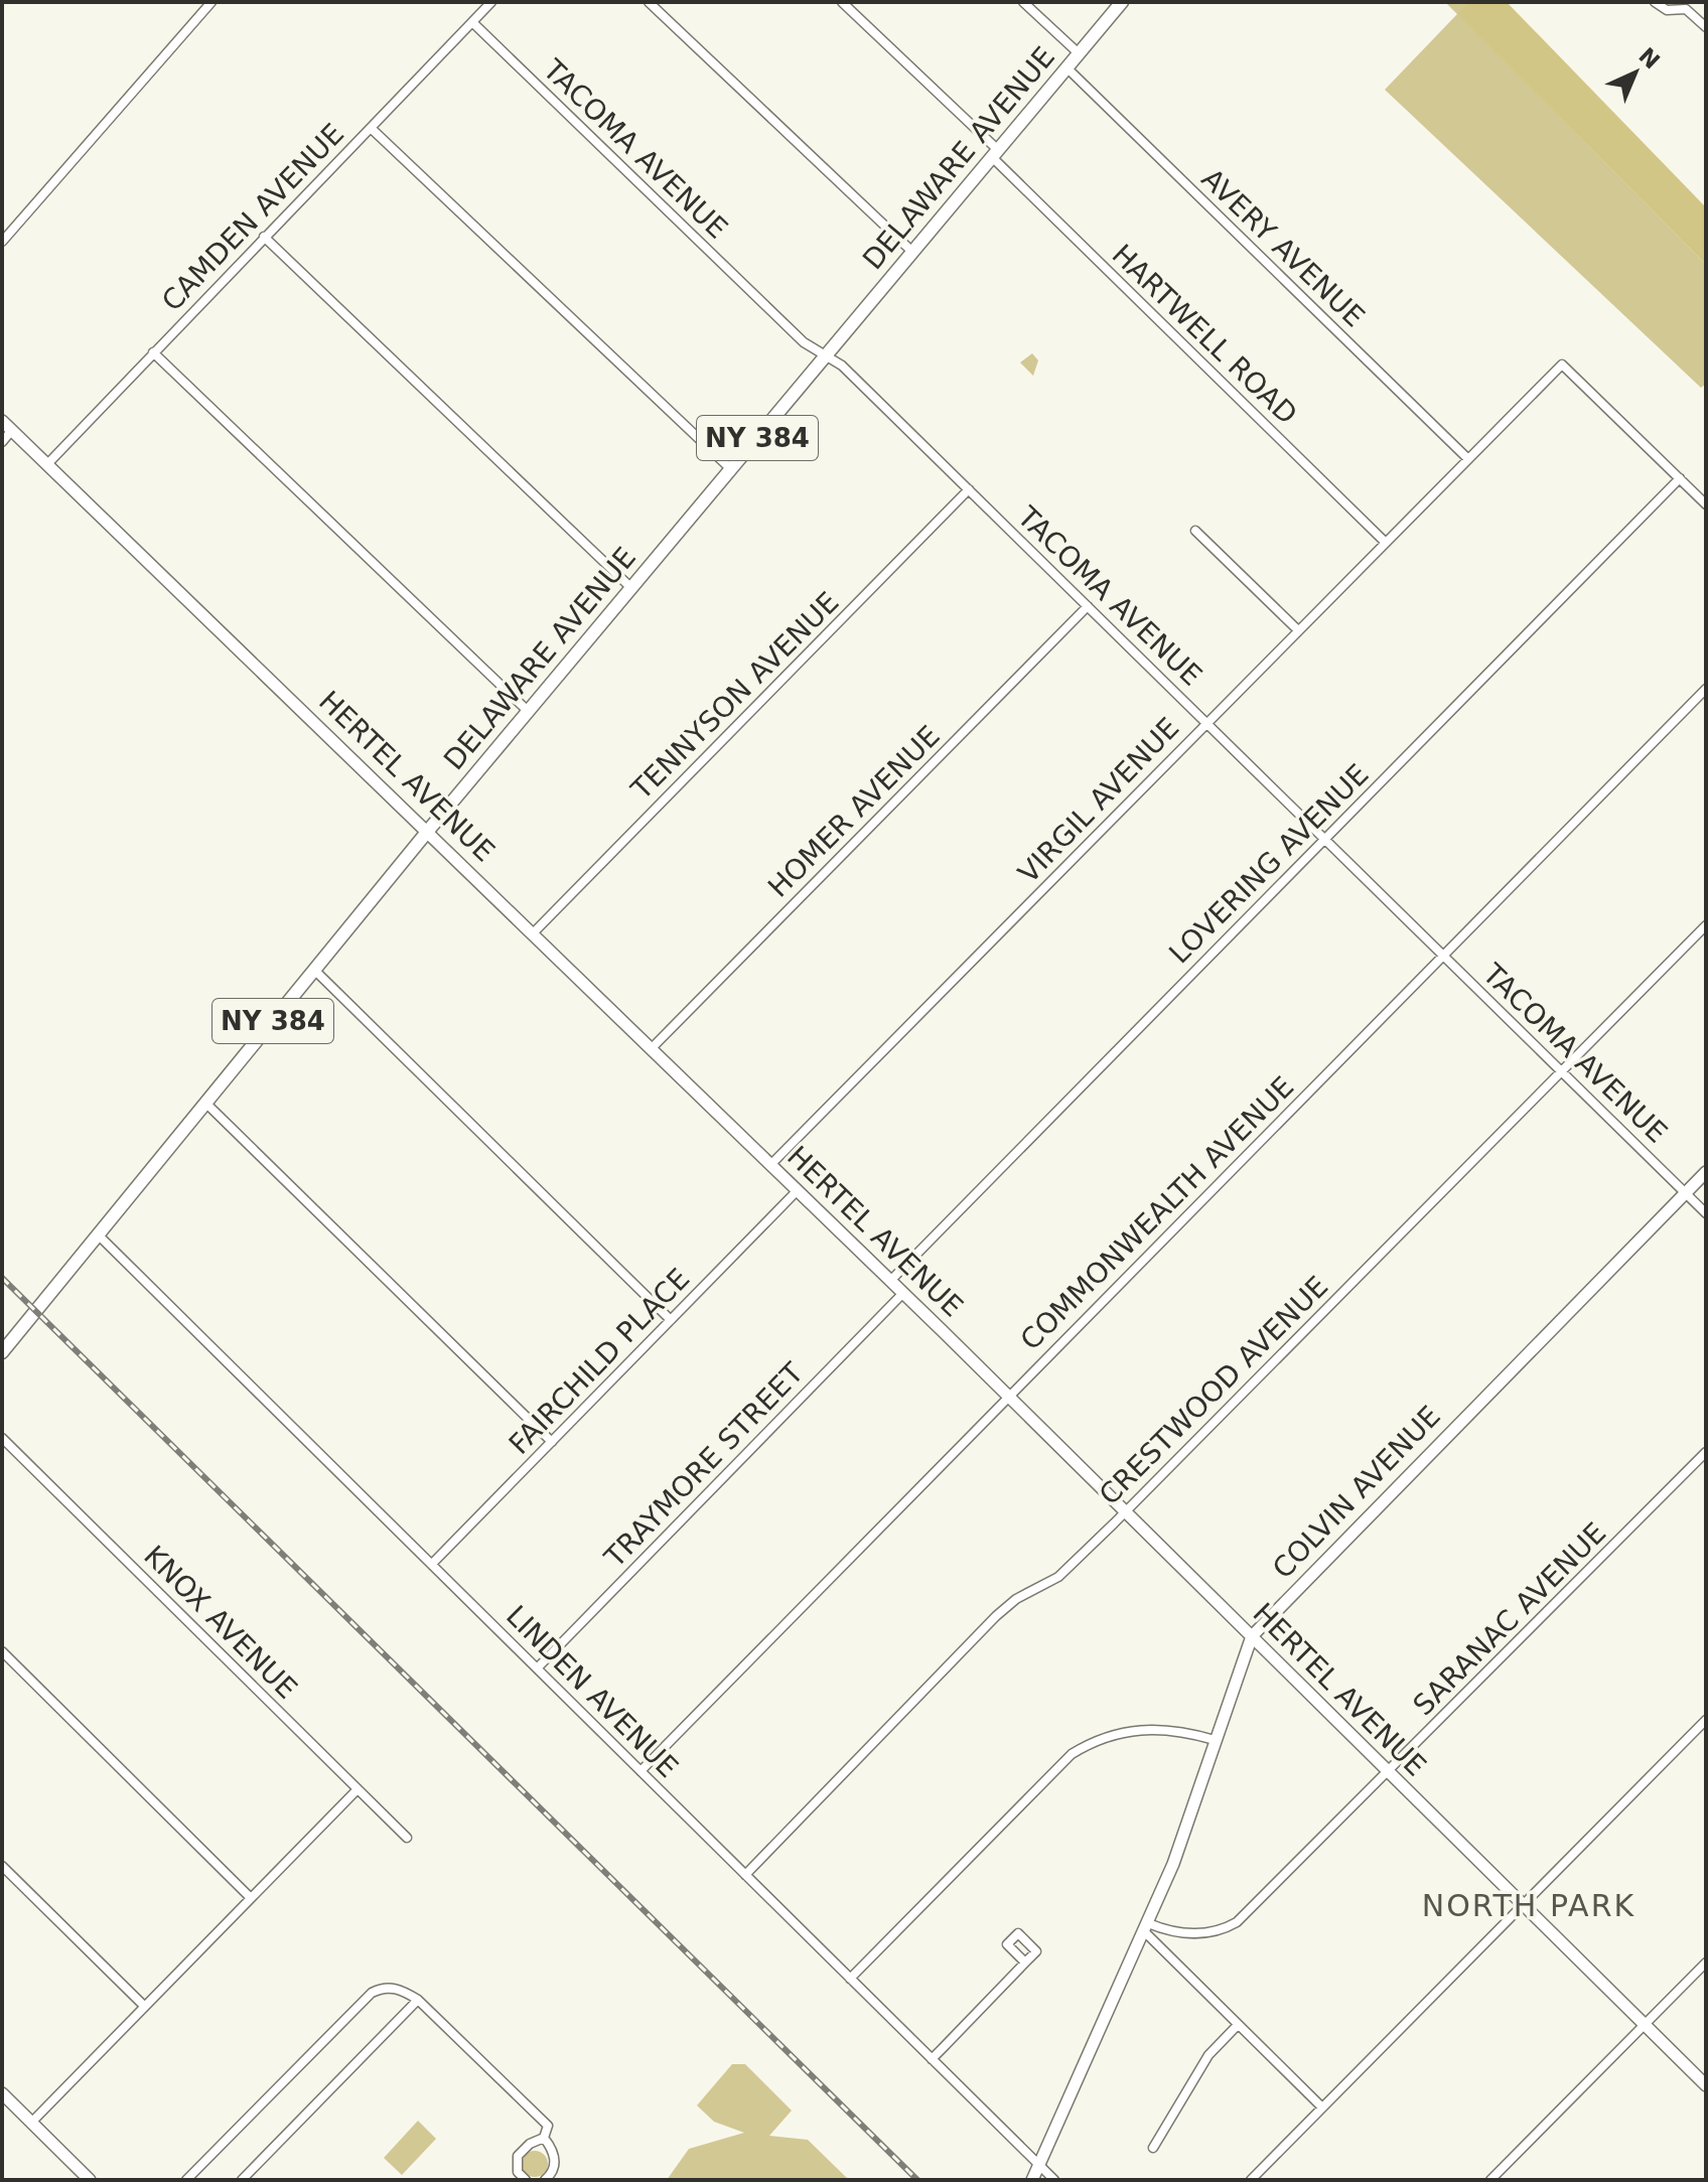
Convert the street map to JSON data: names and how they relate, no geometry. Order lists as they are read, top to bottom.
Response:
{
  "streets": {
    "main road": ["DELAWARE AVENUE", "NY 384"],
    "street": [
      "TACOMA AVENUE",
      "CAMDEN AVENUE",
      "AVERY AVENUE",
      "HARTWELL ROAD",
      "TENNYSON AVENUE",
      "HERTEL AVENUE",
      "VIRGIL AVENUE",
      "HOMER AVENUE",
      "LOVERING AVENUE",
      "COMMONWEALTH AVENUE",
      "FAIRCHILD PLACE",
      "CRESTWOOD AVENUE",
      "TRAYMORE STREET",
      "COLVIN AVENUE",
      "SARANAC AVENUE",
      "KNOX AVENUE",
      "LINDEN AVENUE"
    ]
  },
  "crossings": [
    ["TACOMA AVENUE", "DELAWARE AVENUE"],
    ["TACOMA AVENUE", "CAMDEN AVENUE"],
    ["TACOMA AVENUE", "TENNYSON AVENUE"],
    ["TACOMA AVENUE", "VIRGIL AVENUE"],
    ["TACOMA AVENUE", "HOMER AVENUE"],
    ["TACOMA AVENUE", "LOVERING AVENUE"],
    ["TACOMA AVENUE", "COMMONWEALTH AVENUE"],
    ["TACOMA AVENUE", "CRESTWOOD AVENUE"],
    ["TACOMA AVENUE", "COLVIN AVENUE"],
    ["DELAWARE AVENUE", "AVERY AVENUE"],
    ["DELAWARE AVENUE", "HARTWELL ROAD"],
    ["DELAWARE AVENUE", "HERTEL AVENUE"],
    ["DELAWARE AVENUE", "LINDEN AVENUE"],
    ["CAMDEN AVENUE", "HERTEL AVENUE"],
    ["AVERY AVENUE", "VIRGIL AVENUE"],
    ["HARTWELL ROAD", "VIRGIL AVENUE"],
    ["TENNYSON AVENUE", "HERTEL AVENUE"],
    ["HERTEL AVENUE", "VIRGIL AVENUE"],
    ["HERTEL AVENUE", "HOMER AVENUE"],
    ["HERTEL AVENUE", "LOVERING AVENUE"],
    ["HERTEL AVENUE", "COMMONWEALTH AVENUE"],
    ["HERTEL AVENUE", "FAIRCHILD PLACE"],
    ["HERTEL AVENUE", "CRESTWOOD AVENUE"],
    ["HERTEL AVENUE", "TRAYMORE STREET"],
    ["HERTEL AVENUE", "COLVIN AVENUE"],
    ["HERTEL AVENUE", "SARANAC AVENUE"],
    ["VIRGIL AVENUE", "LOVERING AVENUE"],
    ["COMMONWEALTH AVENUE", "LINDEN AVENUE"],
    ["FAIRCHILD PLACE", "LINDEN AVENUE"],
    ["CRESTWOOD AVENUE", "LINDEN AVENUE"],
    ["TRAYMORE STREET", "LINDEN AVENUE"],
    ["COLVIN AVENUE", "SARANAC AVENUE"],
    ["COLVIN AVENUE", "LINDEN AVENUE"]
  ],
  "districts": ["NORTH PARK"],
  "north": "top right"
}
